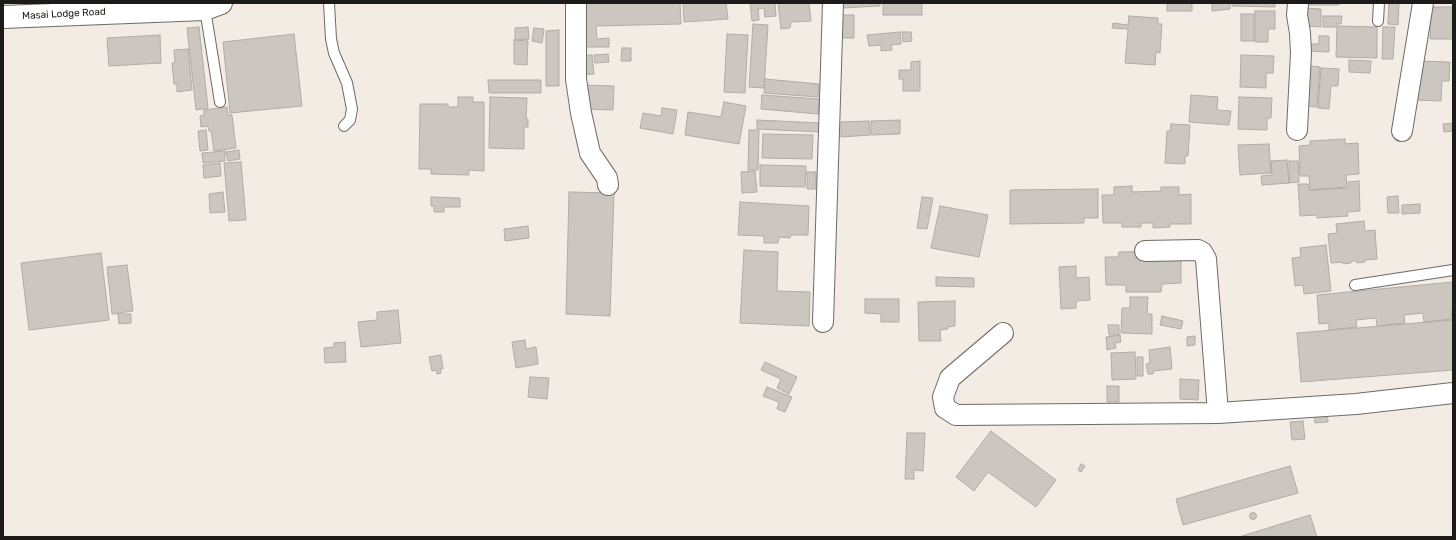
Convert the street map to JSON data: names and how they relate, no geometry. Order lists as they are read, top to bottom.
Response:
{
  "streets": {
    "street": ["Masai Lodge Road"]
  }
}
